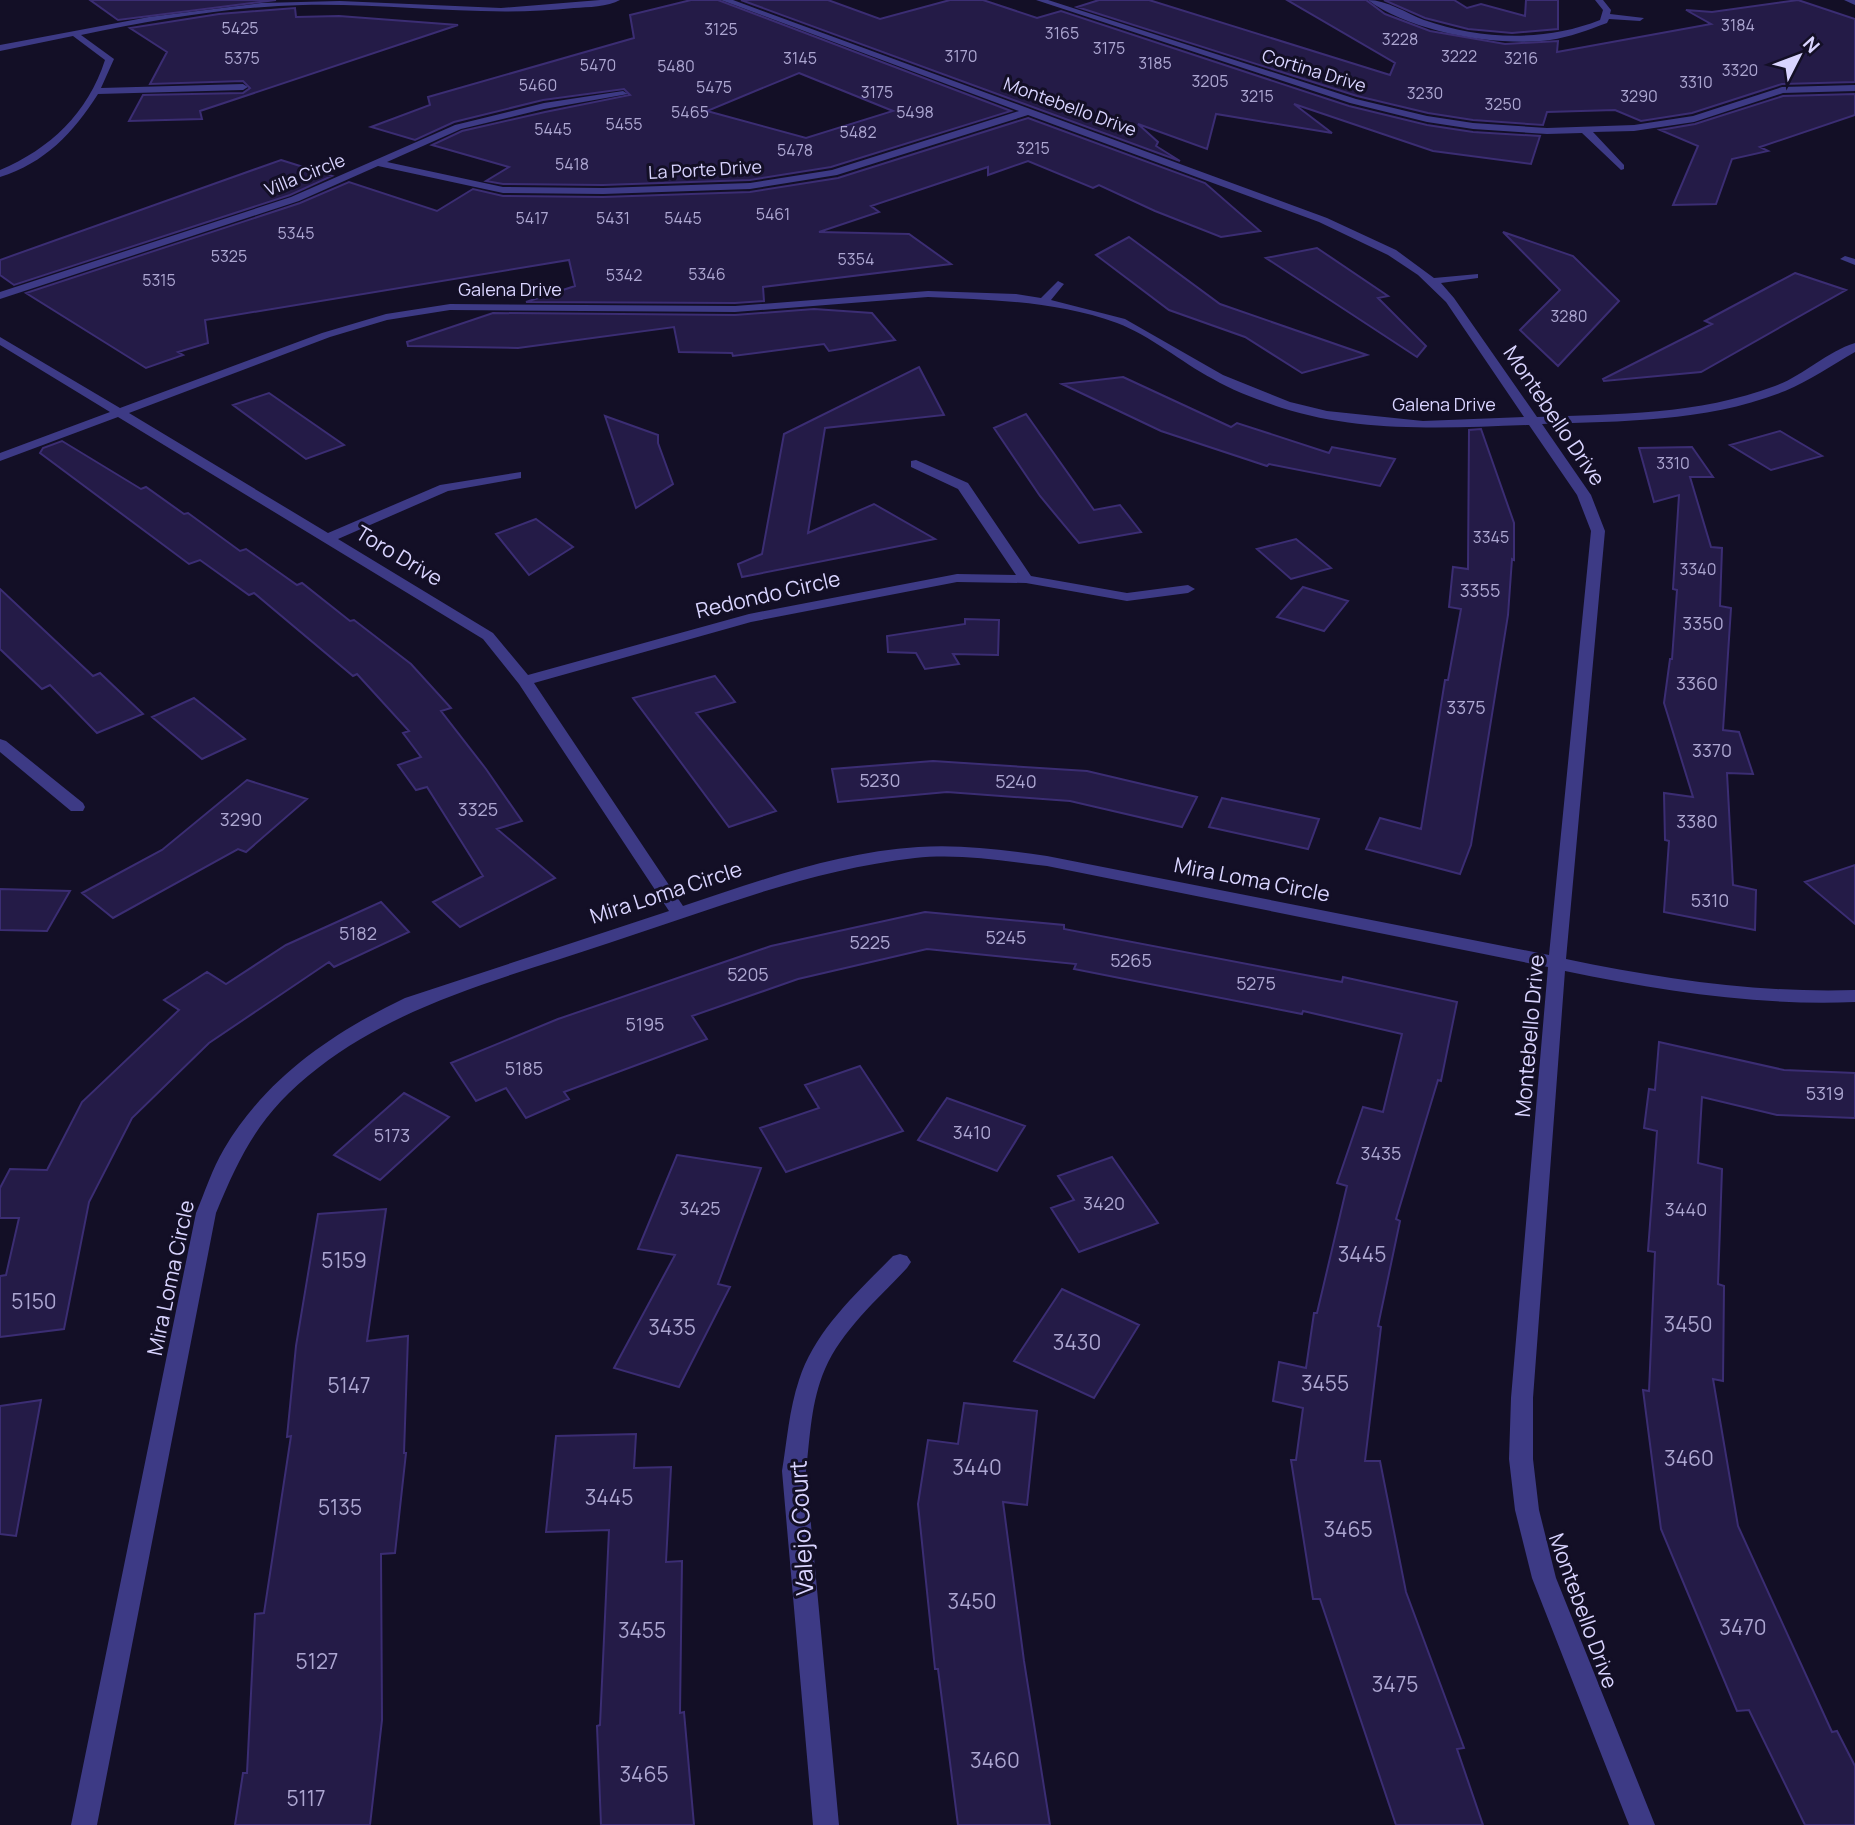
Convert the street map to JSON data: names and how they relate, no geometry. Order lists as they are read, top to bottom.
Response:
{
  "streets": {
    "street": [
      "Cortina Drive",
      "Montebello Drive",
      "La Porte Drive",
      "Villa Circle",
      "Galena Drive",
      "Toro Drive",
      "Redondo Circle",
      "Mira Loma Circle",
      "Valejo Court"
    ]
  },
  "crossings": [
    ["Montebello Drive", "La Porte Drive"],
    ["Montebello Drive", "Galena Drive"],
    ["Montebello Drive", "Mira Loma Circle"],
    ["La Porte Drive", "Villa Circle"],
    ["Galena Drive", "Toro Drive"],
    ["Toro Drive", "Redondo Circle"],
    ["Toro Drive", "Mira Loma Circle"]
  ],
  "house_numbers": [
    "3184",
    "5425",
    "3125",
    "3165",
    "3228",
    "3175",
    "3170",
    "3222",
    "5375",
    "3145",
    "3216",
    "3185",
    "5470",
    "5480",
    "3320",
    "3205",
    "3310",
    "5460",
    "5475",
    "3175",
    "3230",
    "3215",
    "3290",
    "3250",
    "5465",
    "5498",
    "5455",
    "5445",
    "5482",
    "3215",
    "5478",
    "5418",
    "5461",
    "5417",
    "5431",
    "5445",
    "5345",
    "5325",
    "5354",
    "5346",
    "5342",
    "5315",
    "3280",
    "3310",
    "3345",
    "3340",
    "3355",
    "3350",
    "3360",
    "3375",
    "3370",
    "5230",
    "5240",
    "3325",
    "3290",
    "3380",
    "5310",
    "5182",
    "5245",
    "5225",
    "5265",
    "5205",
    "5275",
    "5195",
    "5185",
    "5319",
    "3410",
    "5173",
    "3435",
    "3420",
    "3425",
    "3440",
    "3445",
    "5159",
    "5150",
    "3450",
    "3435",
    "3430",
    "3455",
    "5147",
    "3460",
    "3440",
    "3445",
    "5135",
    "3465",
    "3450",
    "3470",
    "3455",
    "5127",
    "3475",
    "3460",
    "3465",
    "5117"
  ],
  "north": "top right"
}
